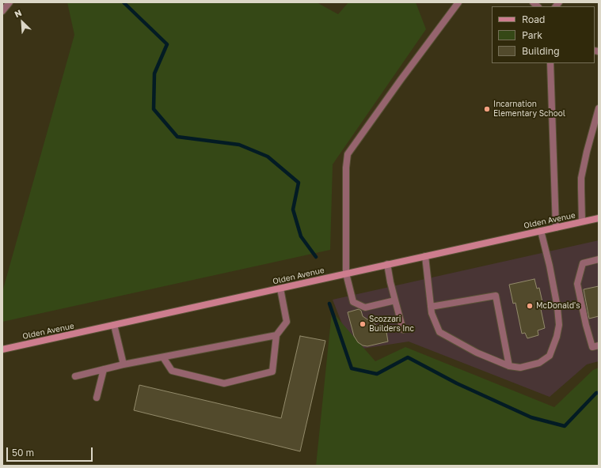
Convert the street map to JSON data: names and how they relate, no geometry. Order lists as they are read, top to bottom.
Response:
{
  "streets": {
    "main road": ["Olden Avenue"]
  },
  "places": ["Incarnation Elementary School", "McDonald's", "Scozzari Builders Inc"],
  "legend": ["Road", "Park", "Building"],
  "scale_bar": "50 m",
  "north": "top left"
}
